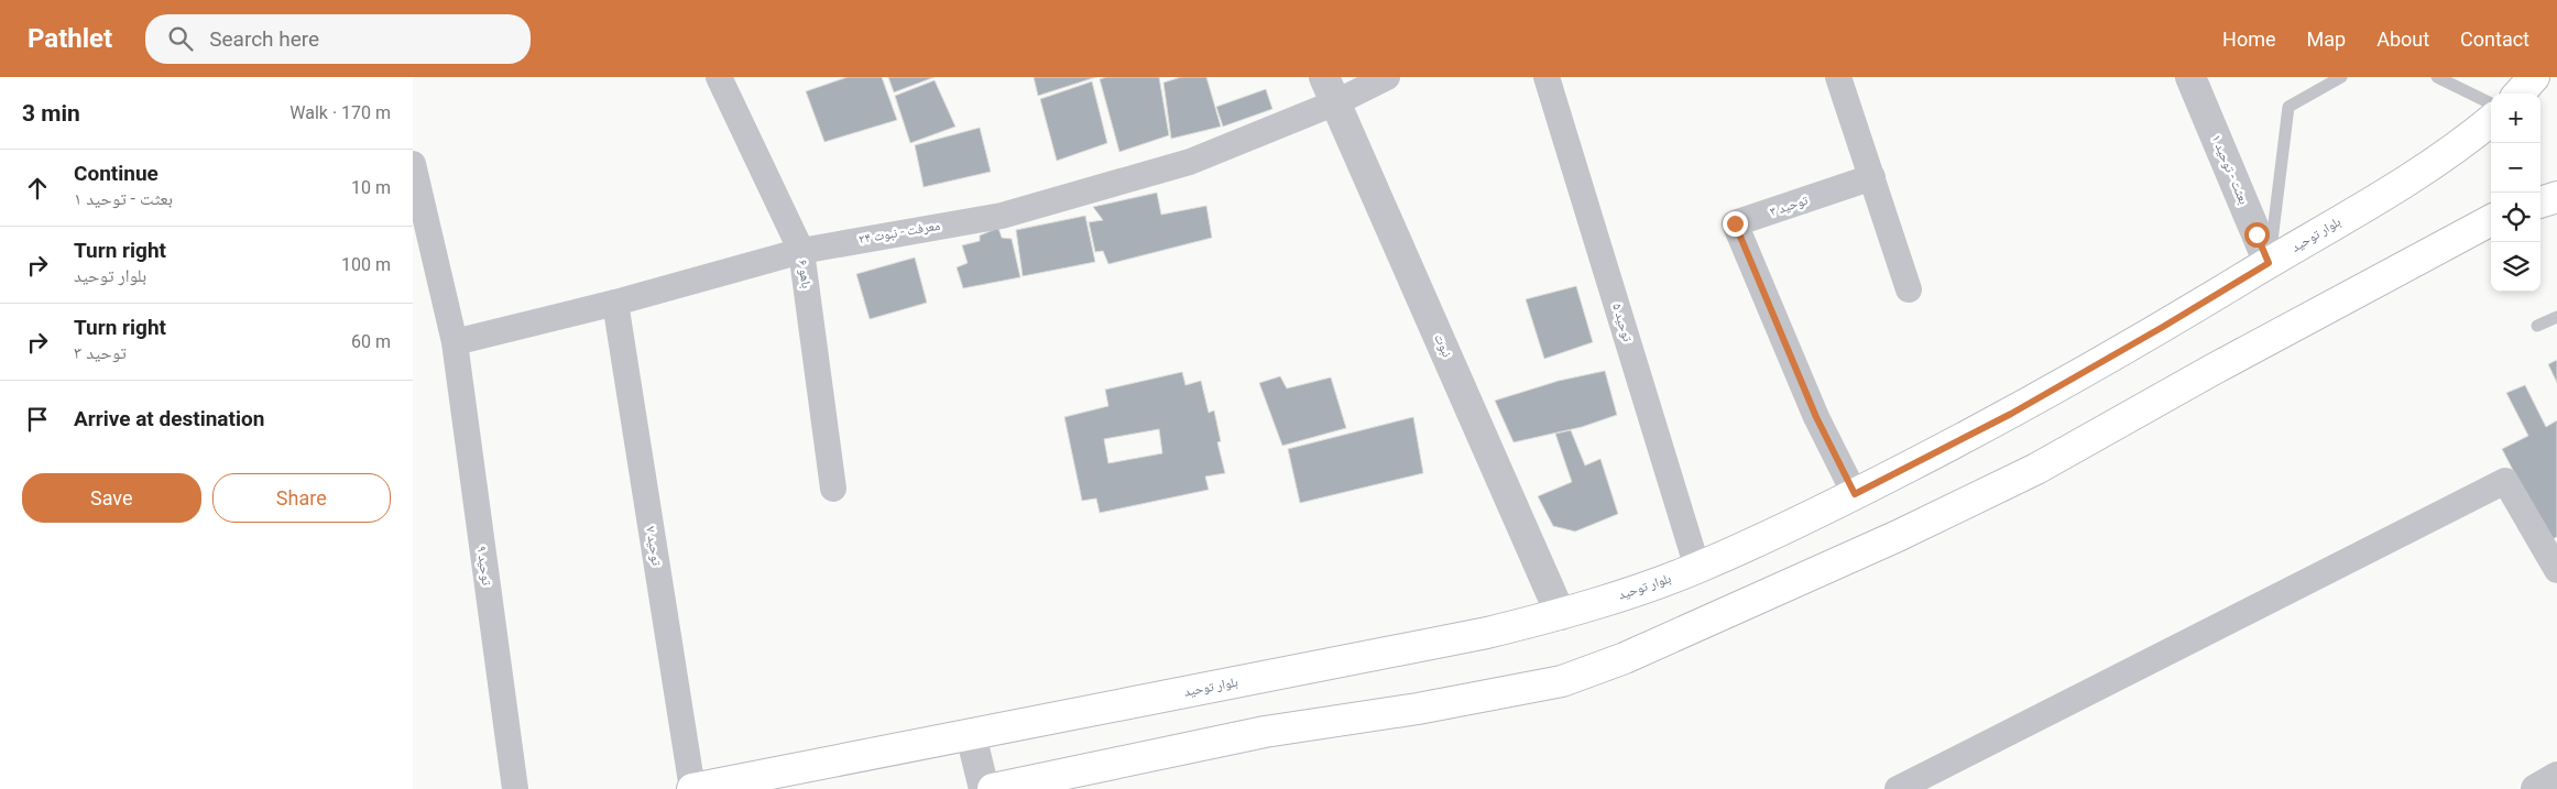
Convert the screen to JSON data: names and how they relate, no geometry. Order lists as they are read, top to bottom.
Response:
{
  "streets": {
    "main road": ["بلوار توحید"],
    "street": [
      "بعثت - توحید ۱",
      "توحید ۳",
      "معرفت - نبوت ۲۴",
      "باهو ۶",
      "توحید ۵",
      "نبوت",
      "توحید ۷",
      "توحید ۹"
    ]
  },
  "crossings": [
    ["بعثت - توحید ۱", "بلوار توحید"],
    ["توحید ۳", "بلوار توحید"],
    ["معرفت - نبوت ۲۴", "باهو ۶"],
    ["معرفت - نبوت ۲۴", "نبوت"],
    ["معرفت - نبوت ۲۴", "توحید ۷"],
    ["معرفت - نبوت ۲۴", "توحید ۹"],
    ["بلوار توحید", "توحید ۵"],
    ["بلوار توحید", "نبوت"],
    ["بلوار توحید", "توحید ۷"]
  ],
  "page": {
    "header": "Pathlet",
    "search": "Search here",
    "nav": [
      "Home",
      "Map",
      "About",
      "Contact"
    ],
    "heading": ["3 min", "Walk · 170 m"],
    "map_buttons": ["+", "−"],
    "list": [
      ["Continue", "بعثت - توحید ۱", "10 m"],
      ["Turn right", "بلوار توحید", "100 m"],
      ["Turn right", "توحید ۳", "60 m"],
      "Arrive at destination"
    ],
    "buttons": ["Save", "Share"]
  }
}
